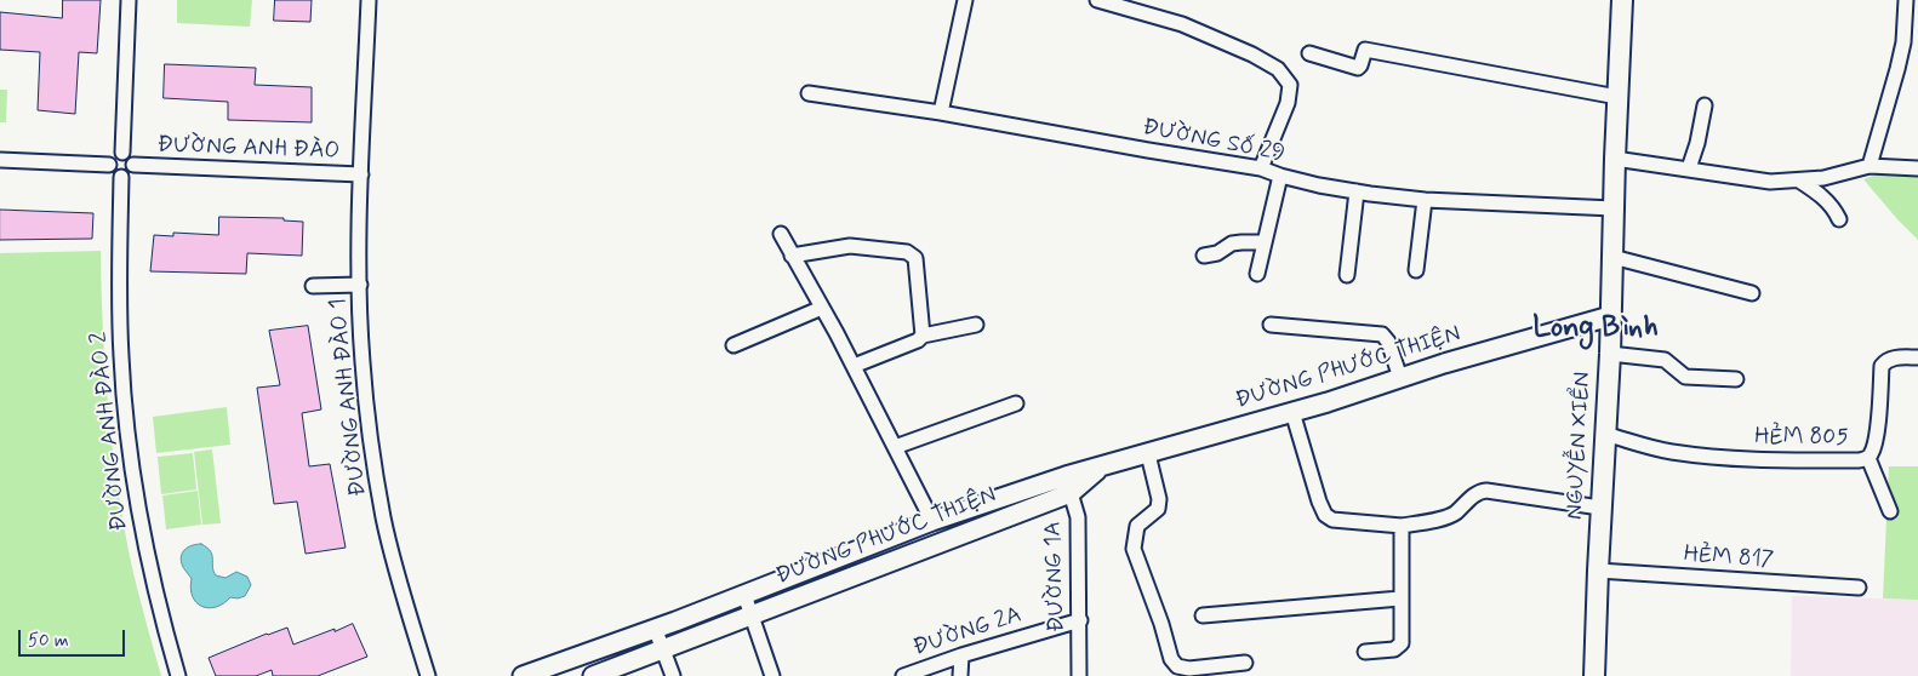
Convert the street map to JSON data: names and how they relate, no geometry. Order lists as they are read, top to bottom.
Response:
{
  "streets": {
    "main road": ["NGUYỄN XIỂN"],
    "street": [
      "ĐƯỜNG SỐ 29",
      "ĐƯỜNG ANH ĐÀO",
      "ĐƯỜNG PHƯỚC THIỆN",
      "ĐƯỜNG ANH ĐÀO 1",
      "ĐƯỜNG ANH ĐÀO 2",
      "HẺM 805",
      "HẺM 817",
      "ĐƯỜNG 1A",
      "ĐƯỜNG 2A"
    ]
  },
  "crossings": [
    ["ĐƯỜNG SỐ 29", "NGUYỄN XIỂN"],
    ["ĐƯỜNG ANH ĐÀO", "ĐƯỜNG ANH ĐÀO 1"],
    ["ĐƯỜNG ANH ĐÀO", "ĐƯỜNG ANH ĐÀO 2"],
    ["ĐƯỜNG PHƯỚC THIỆN", "NGUYỄN XIỂN"],
    ["ĐƯỜNG PHƯỚC THIỆN", "ĐƯỜNG 1A"],
    ["HẺM 805", "NGUYỄN XIỂN"],
    ["NGUYỄN XIỂN", "HẺM 817"],
    ["ĐƯỜNG 1A", "ĐƯỜNG 2A"]
  ],
  "districts": ["Long Bình"],
  "scale_bar": "50 m"
}
